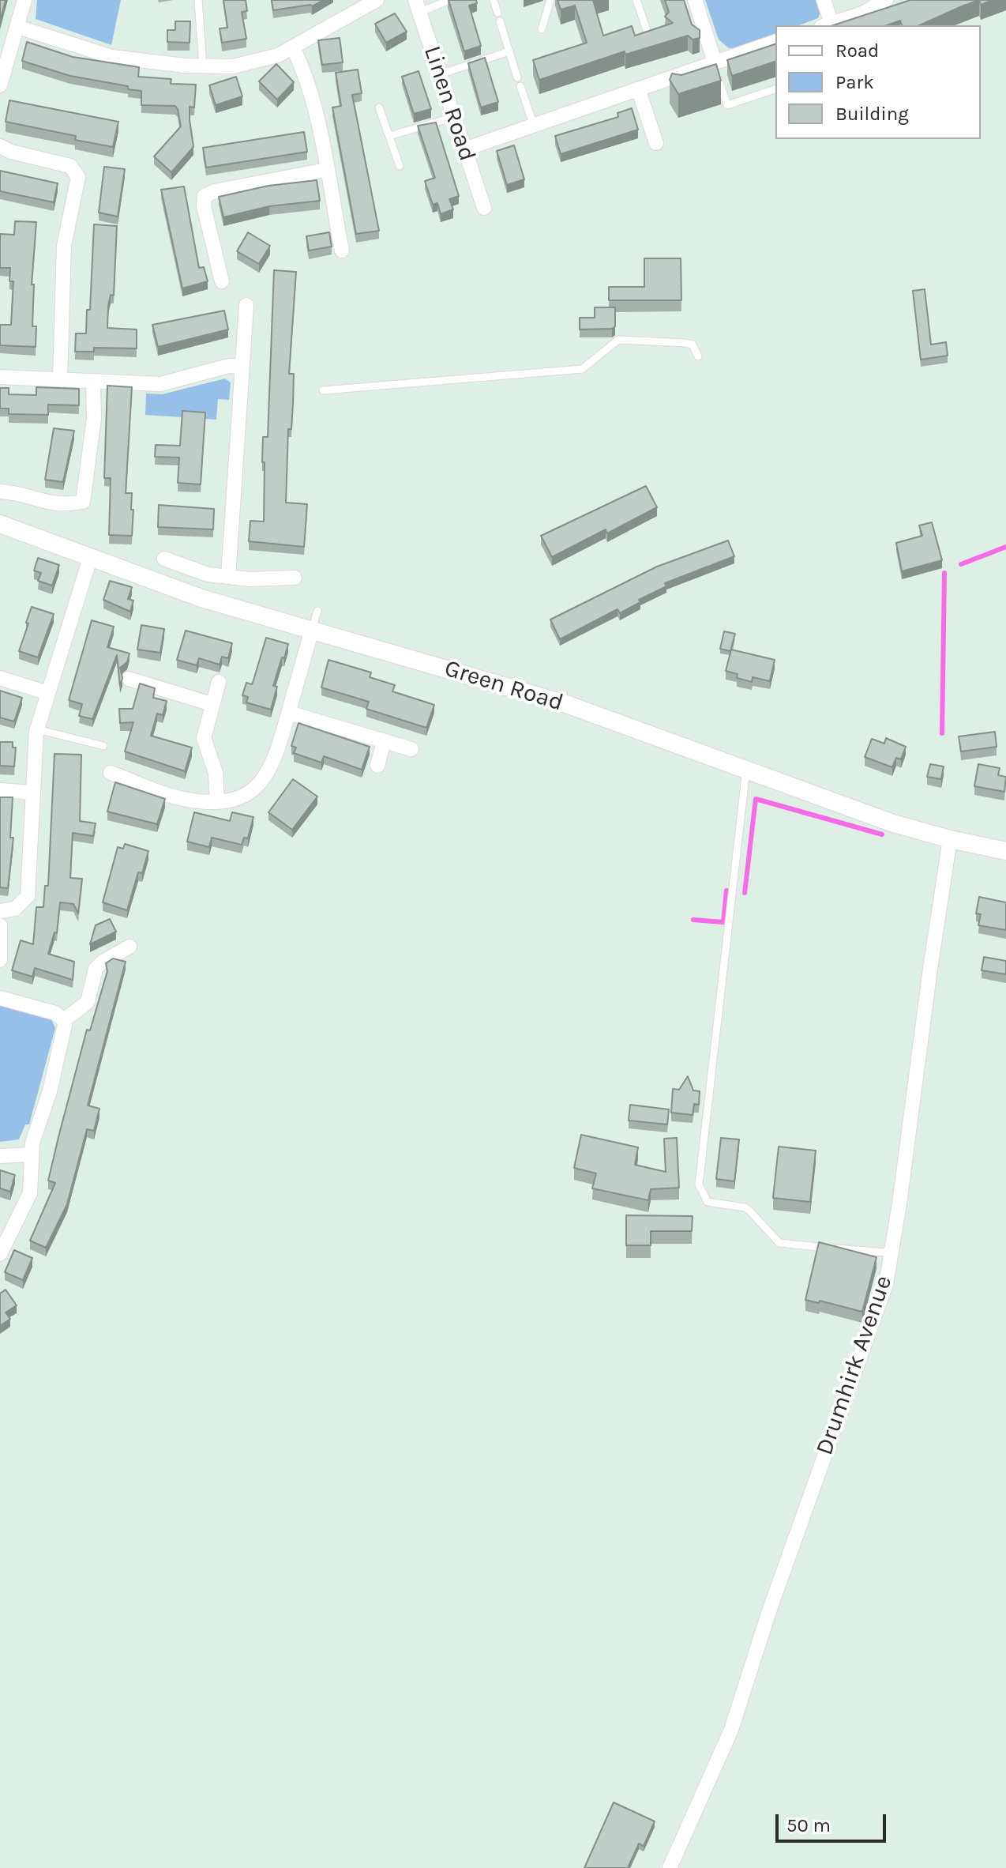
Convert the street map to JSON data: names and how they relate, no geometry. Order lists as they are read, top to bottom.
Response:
{
  "streets": {
    "street": ["Linen Road", "Green Road", "Drumhirk Avenue"]
  },
  "crossings": [
    ["Green Road", "Drumhirk Avenue"]
  ],
  "legend": ["Road", "Park", "Building"],
  "scale_bar": "50 m"
}
